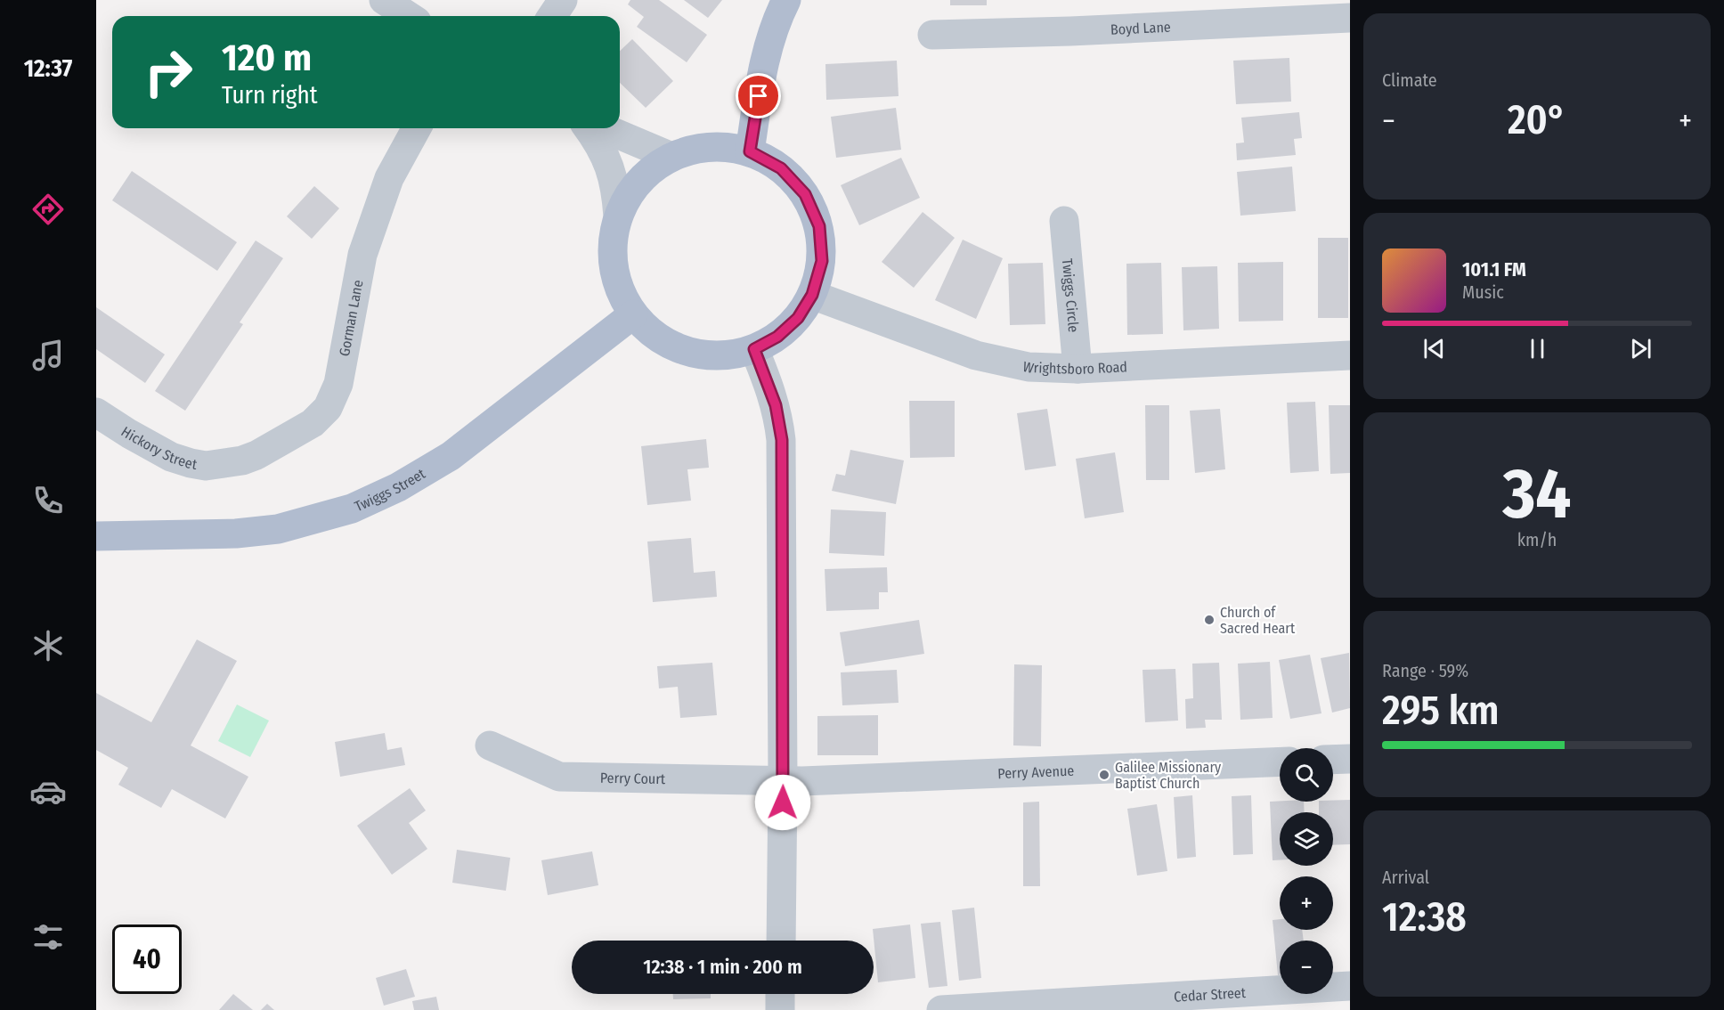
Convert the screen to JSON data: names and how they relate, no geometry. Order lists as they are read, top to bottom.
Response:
{
  "streets": {
    "main road": ["Twiggs Street"],
    "street": [
      "Boyd Lane",
      "Twiggs Circle",
      "Gorman Lane",
      "Wrightsboro Road",
      "Hickory Street",
      "Perry Avenue",
      "Perry Court",
      "Cedar Street"
    ]
  },
  "crossings": [
    ["Twiggs Circle", "Wrightsboro Road"],
    ["Gorman Lane", "Hickory Street"],
    ["Perry Avenue", "Perry Court"]
  ],
  "places": ["Church of Sacred Heart", "Galilee Missionary Baptist Church"],
  "page": {
    "tabs": "12:37",
    "tile": [
      "Climate",
      ["34", "km/h"],
      ["Range · 59%", "295 km"],
      ["Arrival", "12:38"]
    ],
    "turn": ["120 m", "Turn right"],
    "heat": ["−", "20°", "+"],
    "song": ["101.1 FM", "Music"],
    "map_buttons": ["+", "−"],
    "limit": "40",
    "trip": "12:38 · 1 min · 200 m"
  }
}
